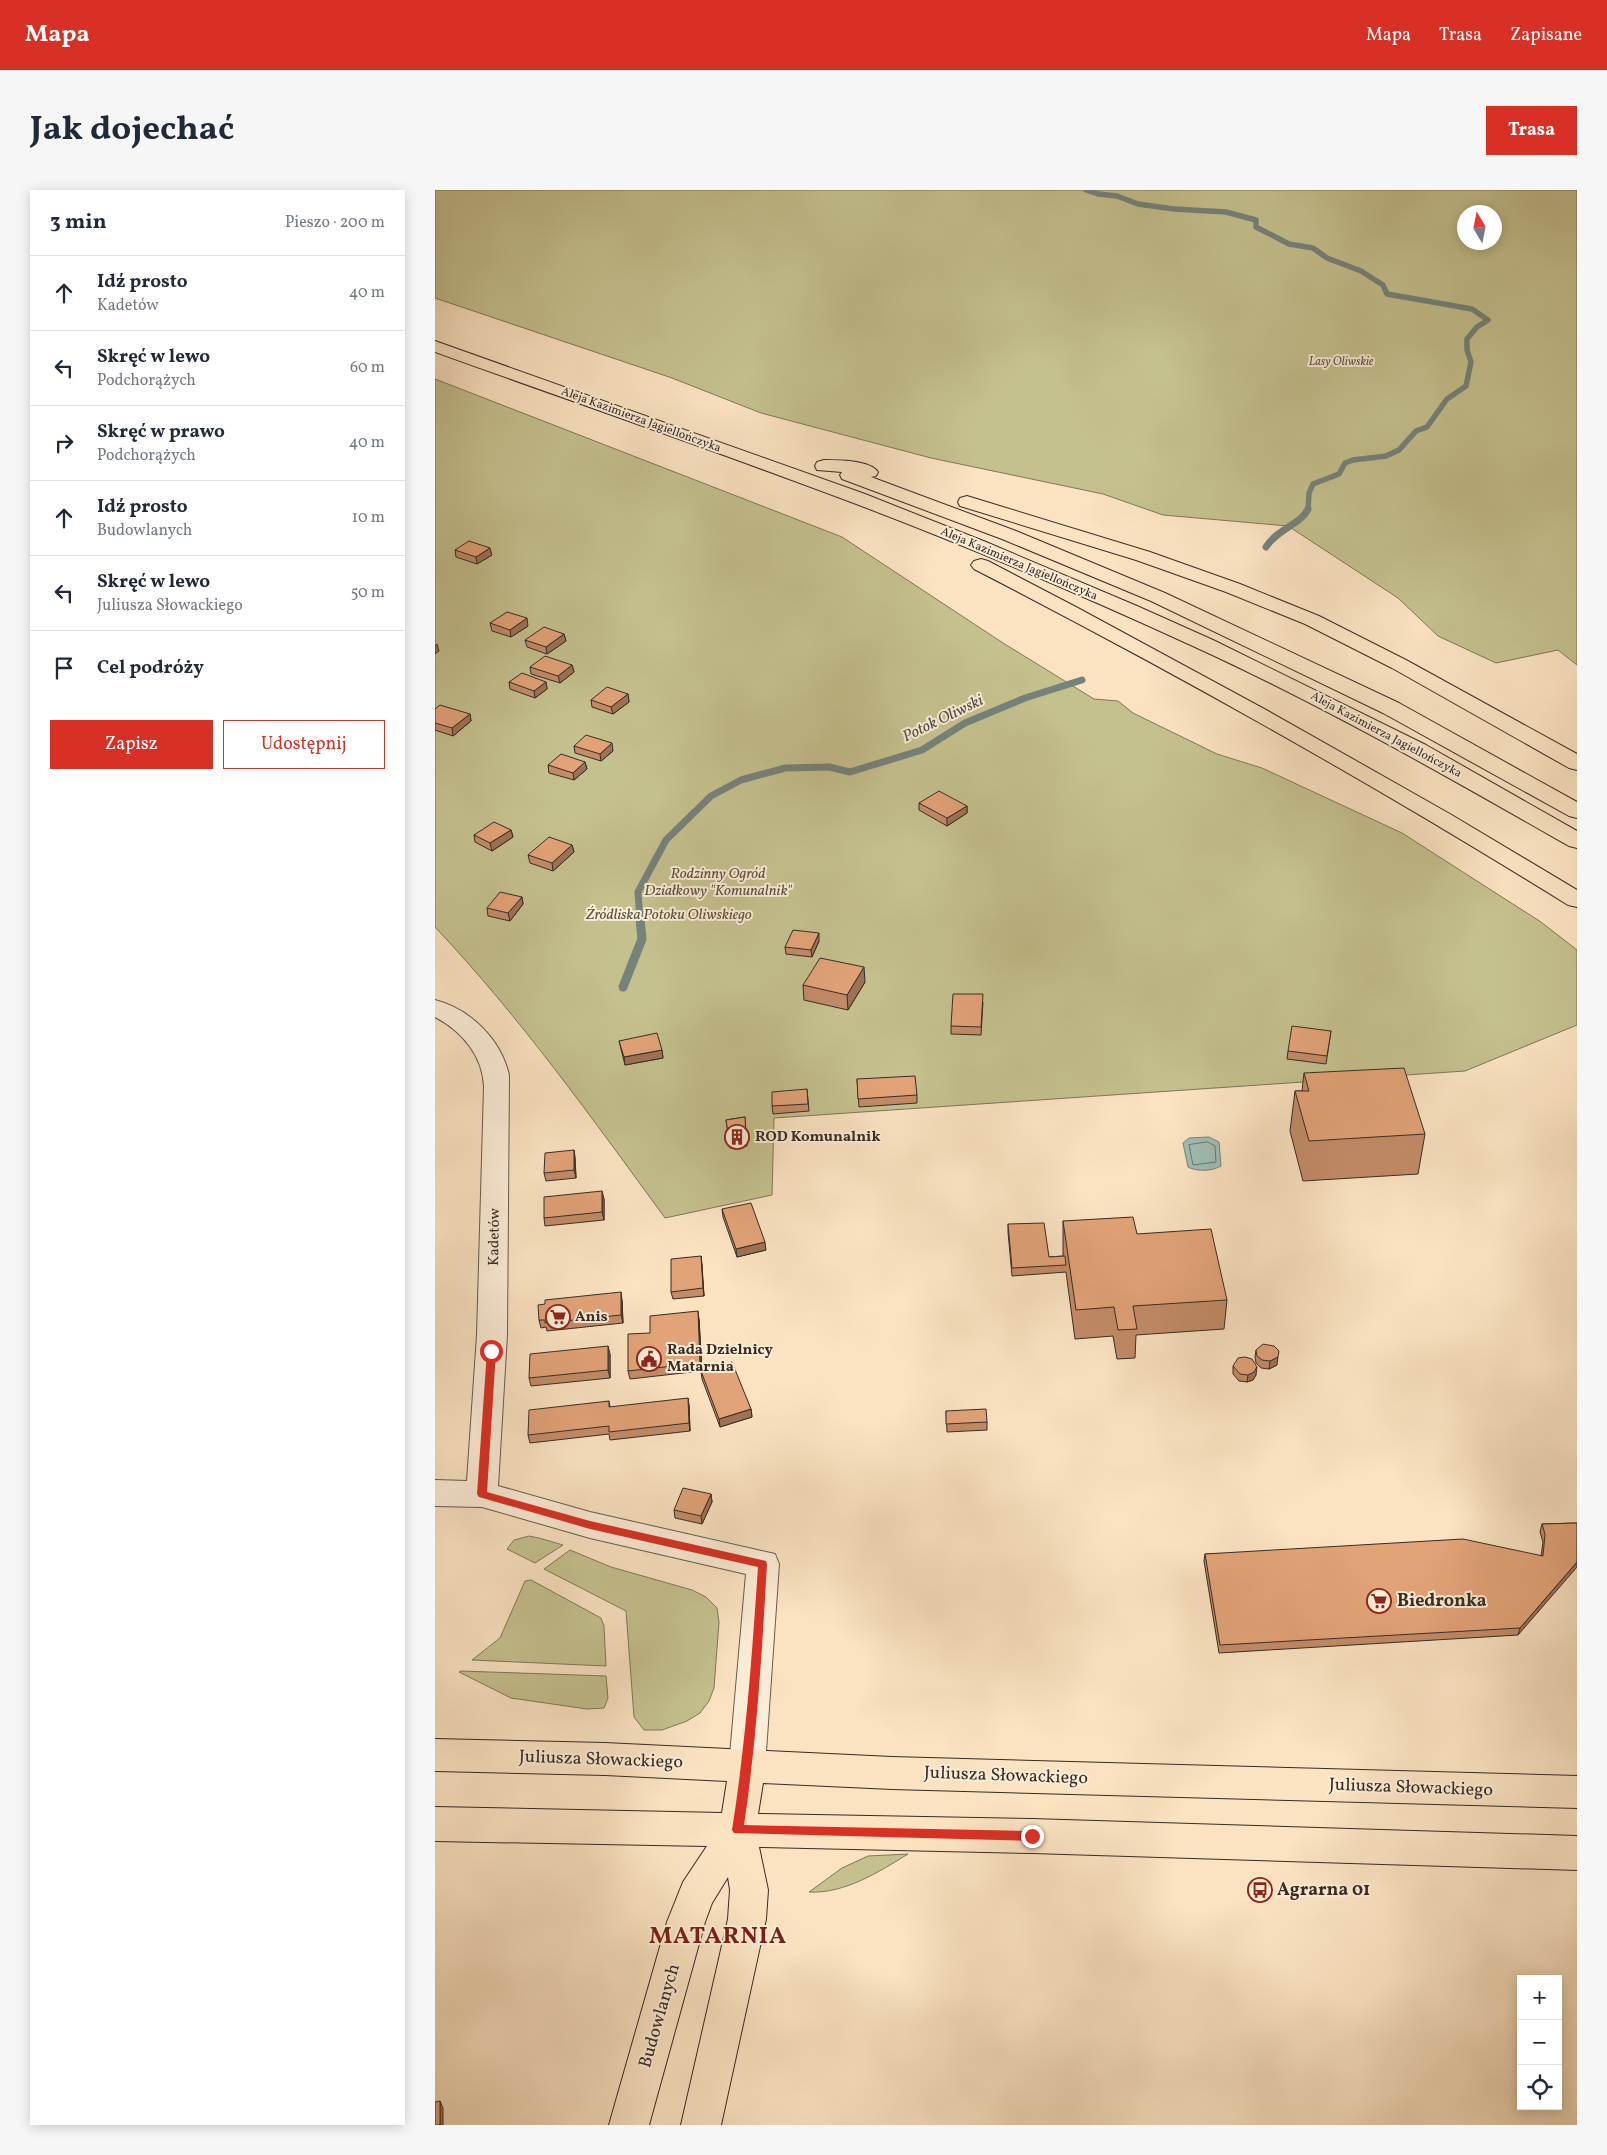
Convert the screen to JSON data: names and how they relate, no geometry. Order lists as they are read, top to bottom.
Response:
{
  "streets": {
    "main road": ["Aleja Kazimierza Jagiellończyka", "Juliusza Słowackiego", "Budowlanych"],
    "street": ["Kadetów"]
  },
  "crossings": [
    ["Juliusza Słowackiego", "Budowlanych"]
  ],
  "districts": ["MATARNIA"],
  "water": ["Potok Oliwski"],
  "parks": ["Lasy Oliwskie", "Rodzinny Ogród Działkowy \"Komunalnik\"", "Źródliska Potoku Oliwskiego"],
  "places": {
    "building": ["ROD Komunalnik"],
    "supermarket": ["Anis", "Biedronka"],
    "public building": ["Rada Dzielnicy Matarnia"],
    "bus stop": ["Agrarna 01"]
  },
  "north": "top",
  "page": {
    "header": "Mapa",
    "nav": ["Mapa", "Trasa", "Zapisane"],
    "title": "Jak dojechać",
    "buttons": [
      "Trasa",
      ["Zapisz", "Udostępnij"]
    ],
    "heading": ["3 min", "Pieszo · 200 m"],
    "list": [
      ["Idź prosto", "Kadetów", "40 m"],
      ["Skręć w lewo", "Podchorążych", "60 m"],
      ["Skręć w prawo", "Podchorążych", "40 m"],
      ["Idź prosto", "Budowlanych", "10 m"],
      ["Skręć w lewo", "Juliusza Słowackiego", "50 m"],
      "Cel podróży"
    ],
    "map_buttons": ["+", "−"]
  }
}
